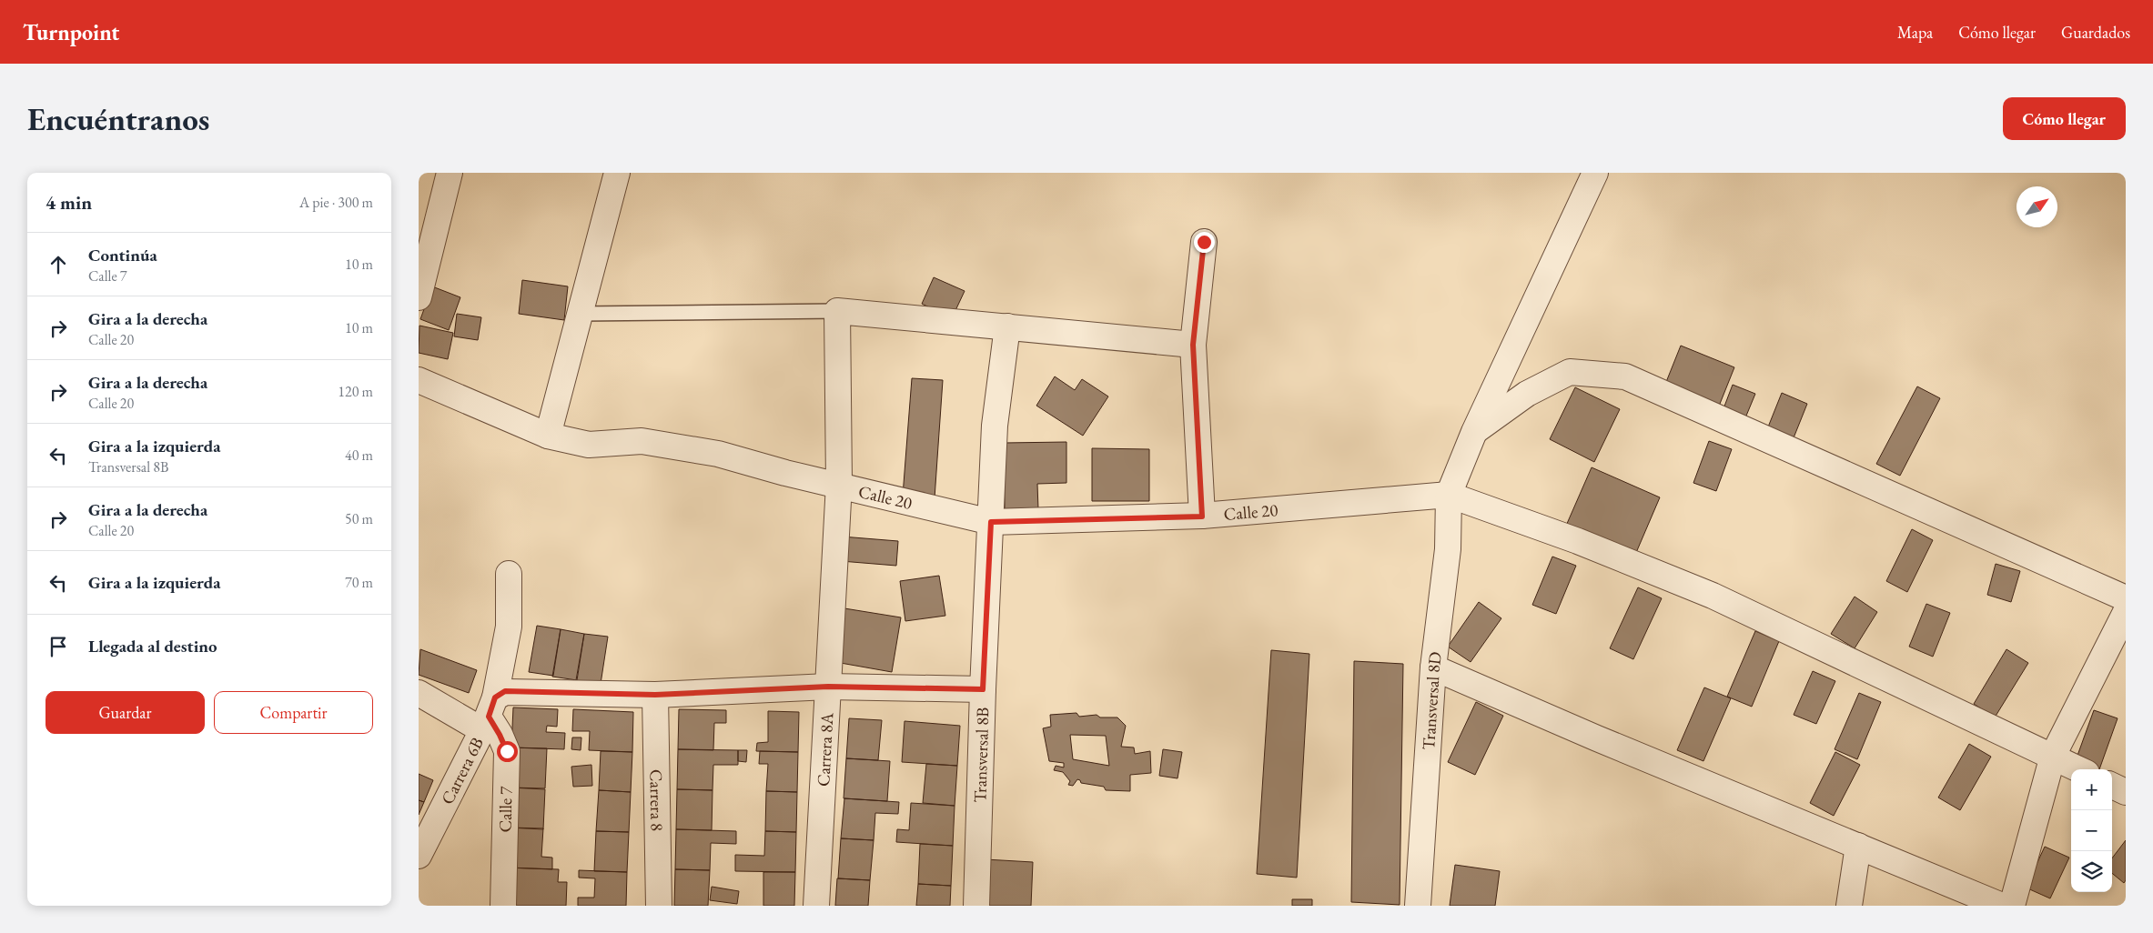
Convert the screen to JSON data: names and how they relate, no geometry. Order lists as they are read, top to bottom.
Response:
{
  "streets": {
    "street": [
      "Calle 20",
      "Transversal 8D",
      "Carrera 8A",
      "Transversal 8B",
      "Carrera 6B",
      "Carrera 8",
      "Calle 7"
    ]
  },
  "crossings": [
    ["Calle 20", "Transversal 8D"],
    ["Calle 20", "Carrera 8A"],
    ["Calle 20", "Transversal 8B"],
    ["Carrera 6B", "Calle 7"]
  ],
  "north": "top right",
  "page": {
    "header": "Turnpoint",
    "nav": ["Mapa", "Cómo llegar", "Guardados"],
    "buttons": [
      "Cómo llegar",
      ["Guardar", "Compartir"]
    ],
    "title": "Encuéntranos",
    "heading": ["4 min", "A pie · 300 m"],
    "list": [
      ["Continúa", "Calle 7", "10 m"],
      ["Gira a la derecha", "Calle 20", "10 m"],
      ["Gira a la derecha", "Calle 20", "120 m"],
      ["Gira a la izquierda", "Transversal 8B", "40 m"],
      ["Gira a la derecha", "Calle 20", "50 m"],
      ["Gira a la izquierda", "70 m"],
      "Llegada al destino"
    ],
    "map_buttons": ["+", "−"]
  }
}
